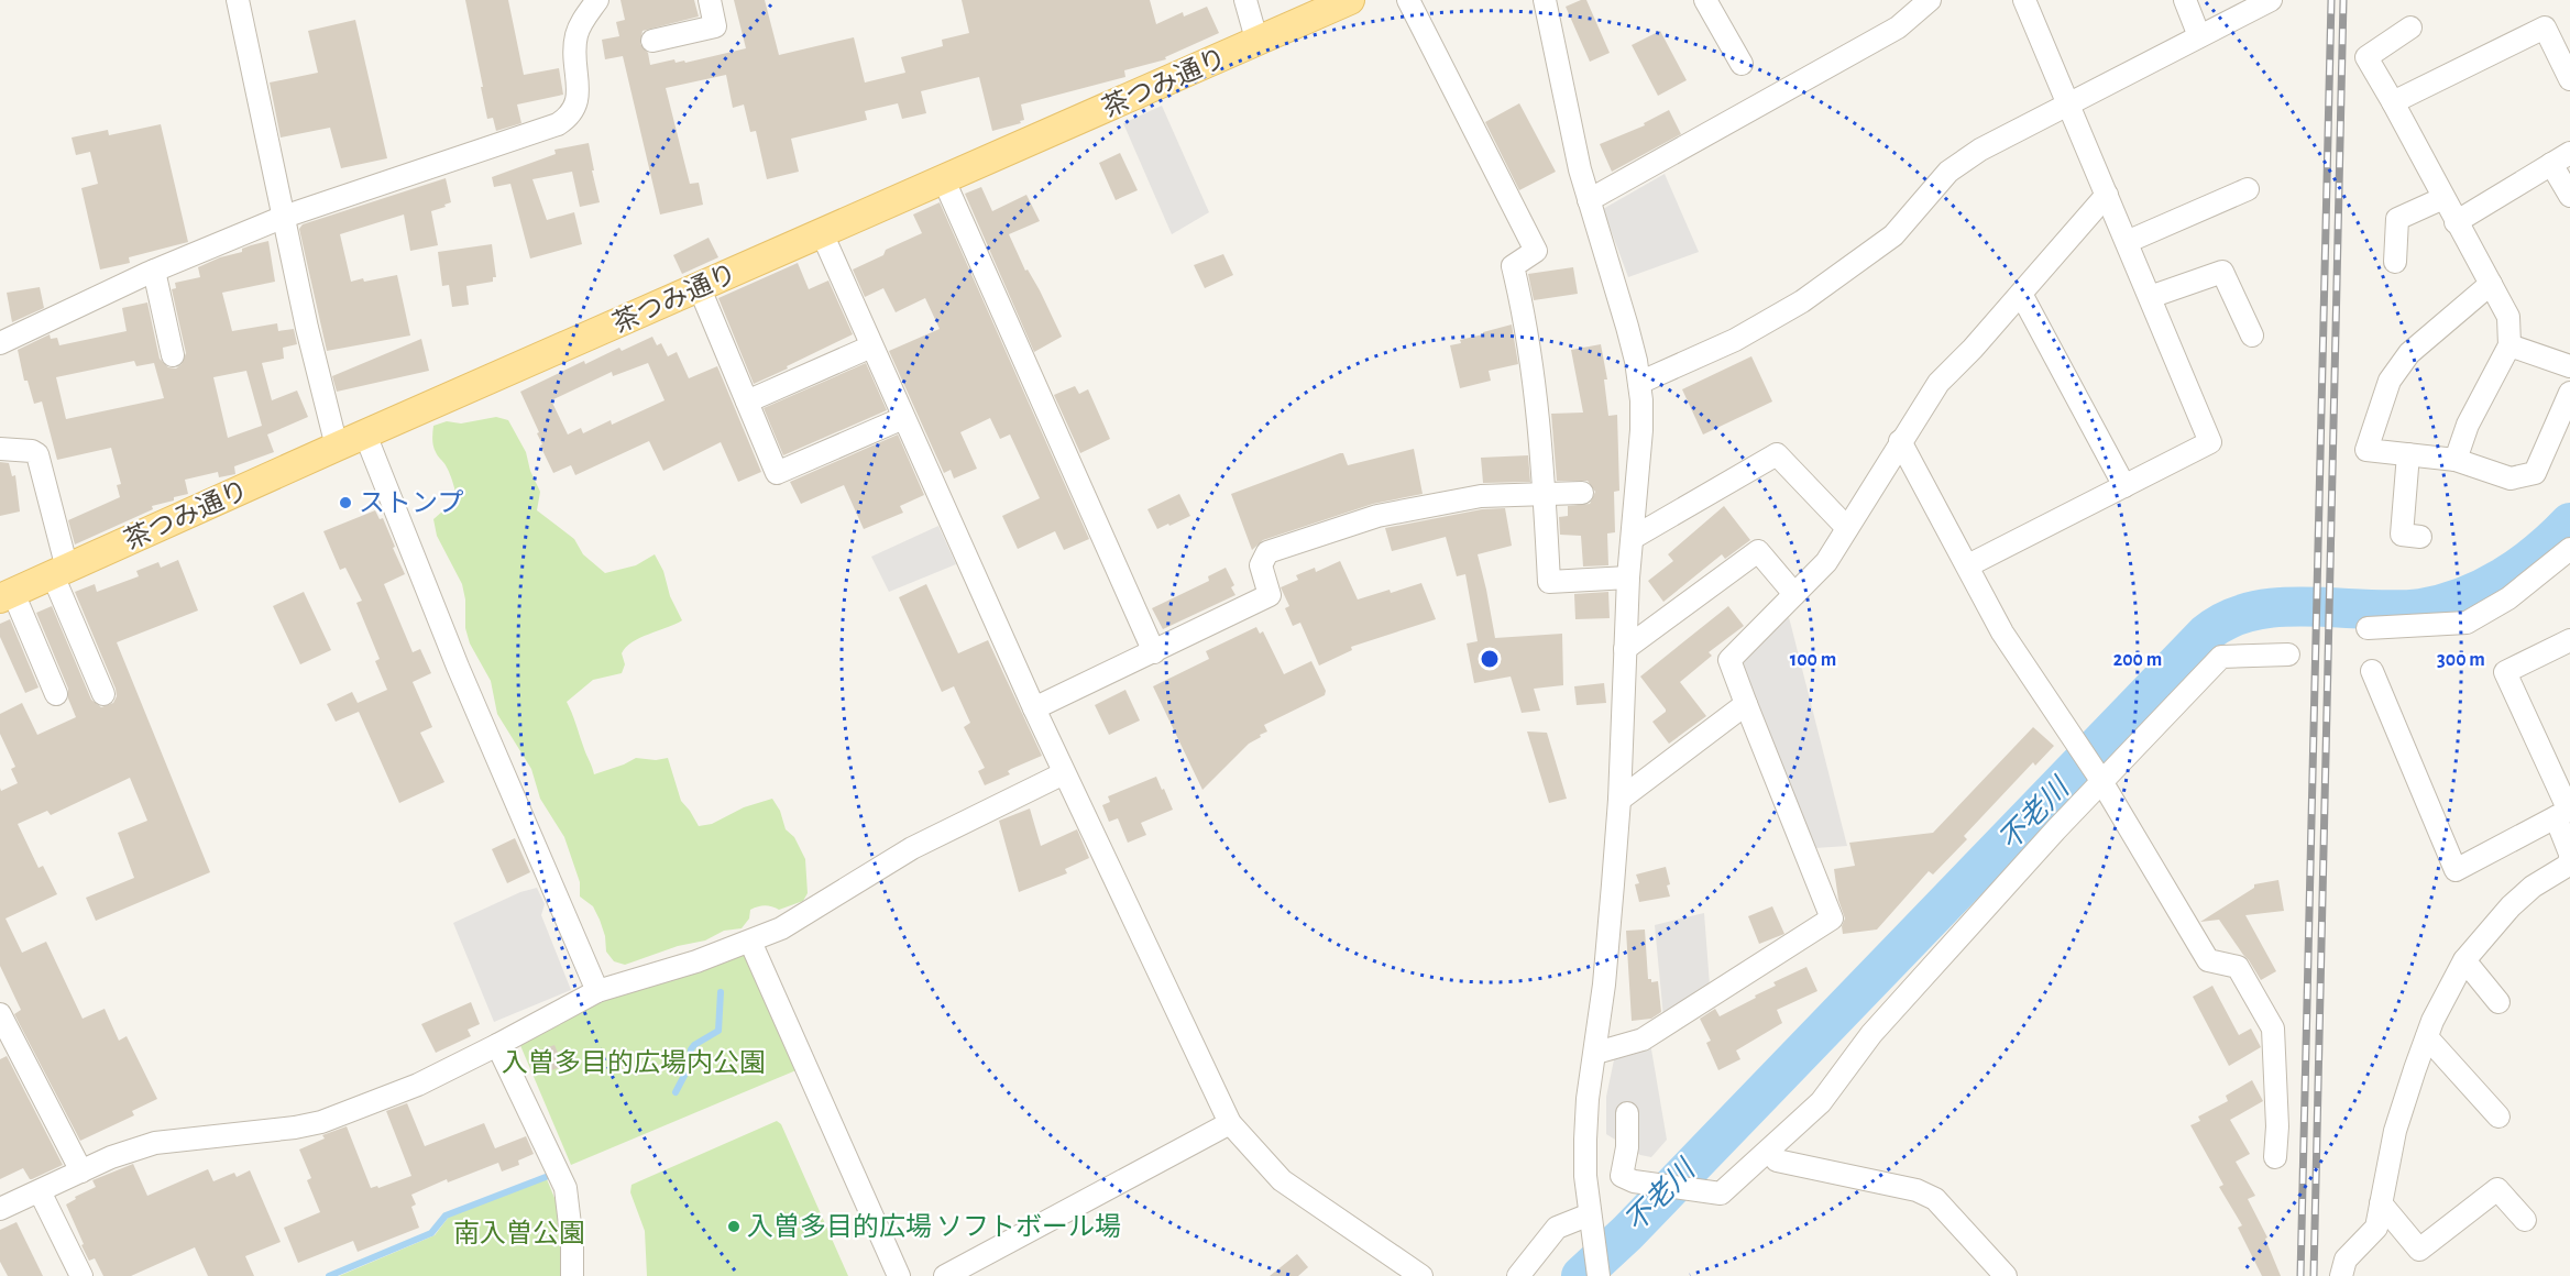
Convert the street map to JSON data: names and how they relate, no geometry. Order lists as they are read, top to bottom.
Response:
{
  "streets": {
    "main road": ["茶つみ通り"]
  },
  "water": ["不老川"],
  "parks": ["入曽多目的広場内公園", "南入曽公園"],
  "places": ["ストンプ", "入曽多目的広場 ソフトボール場"],
  "rings": ["100 m", "200 m", "300 m"]
}
